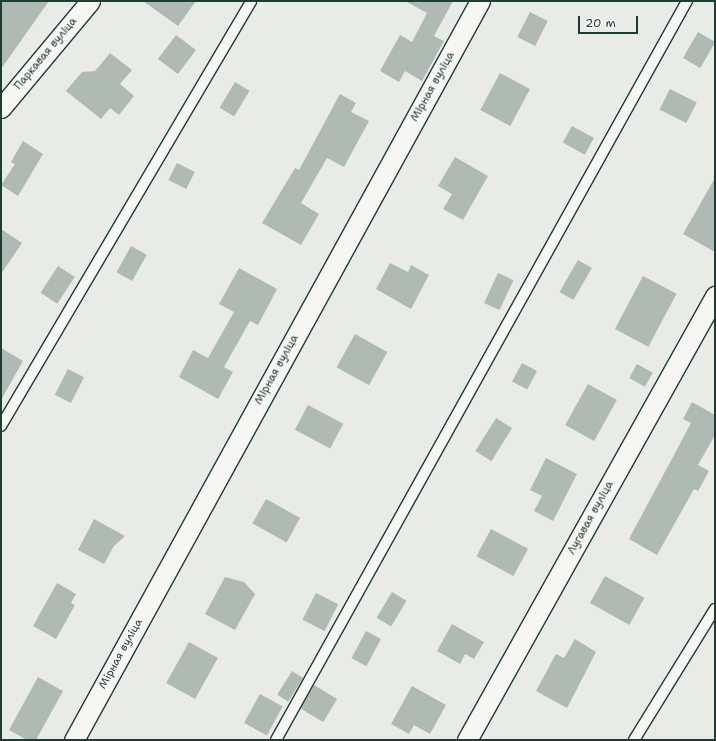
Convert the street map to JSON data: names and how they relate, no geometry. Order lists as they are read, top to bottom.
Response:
{
  "streets": {
    "street": ["Паркавая вуліца", "Мірная вуліца", "Лугавая вуліца"]
  },
  "scale_bar": "20 m"
}
